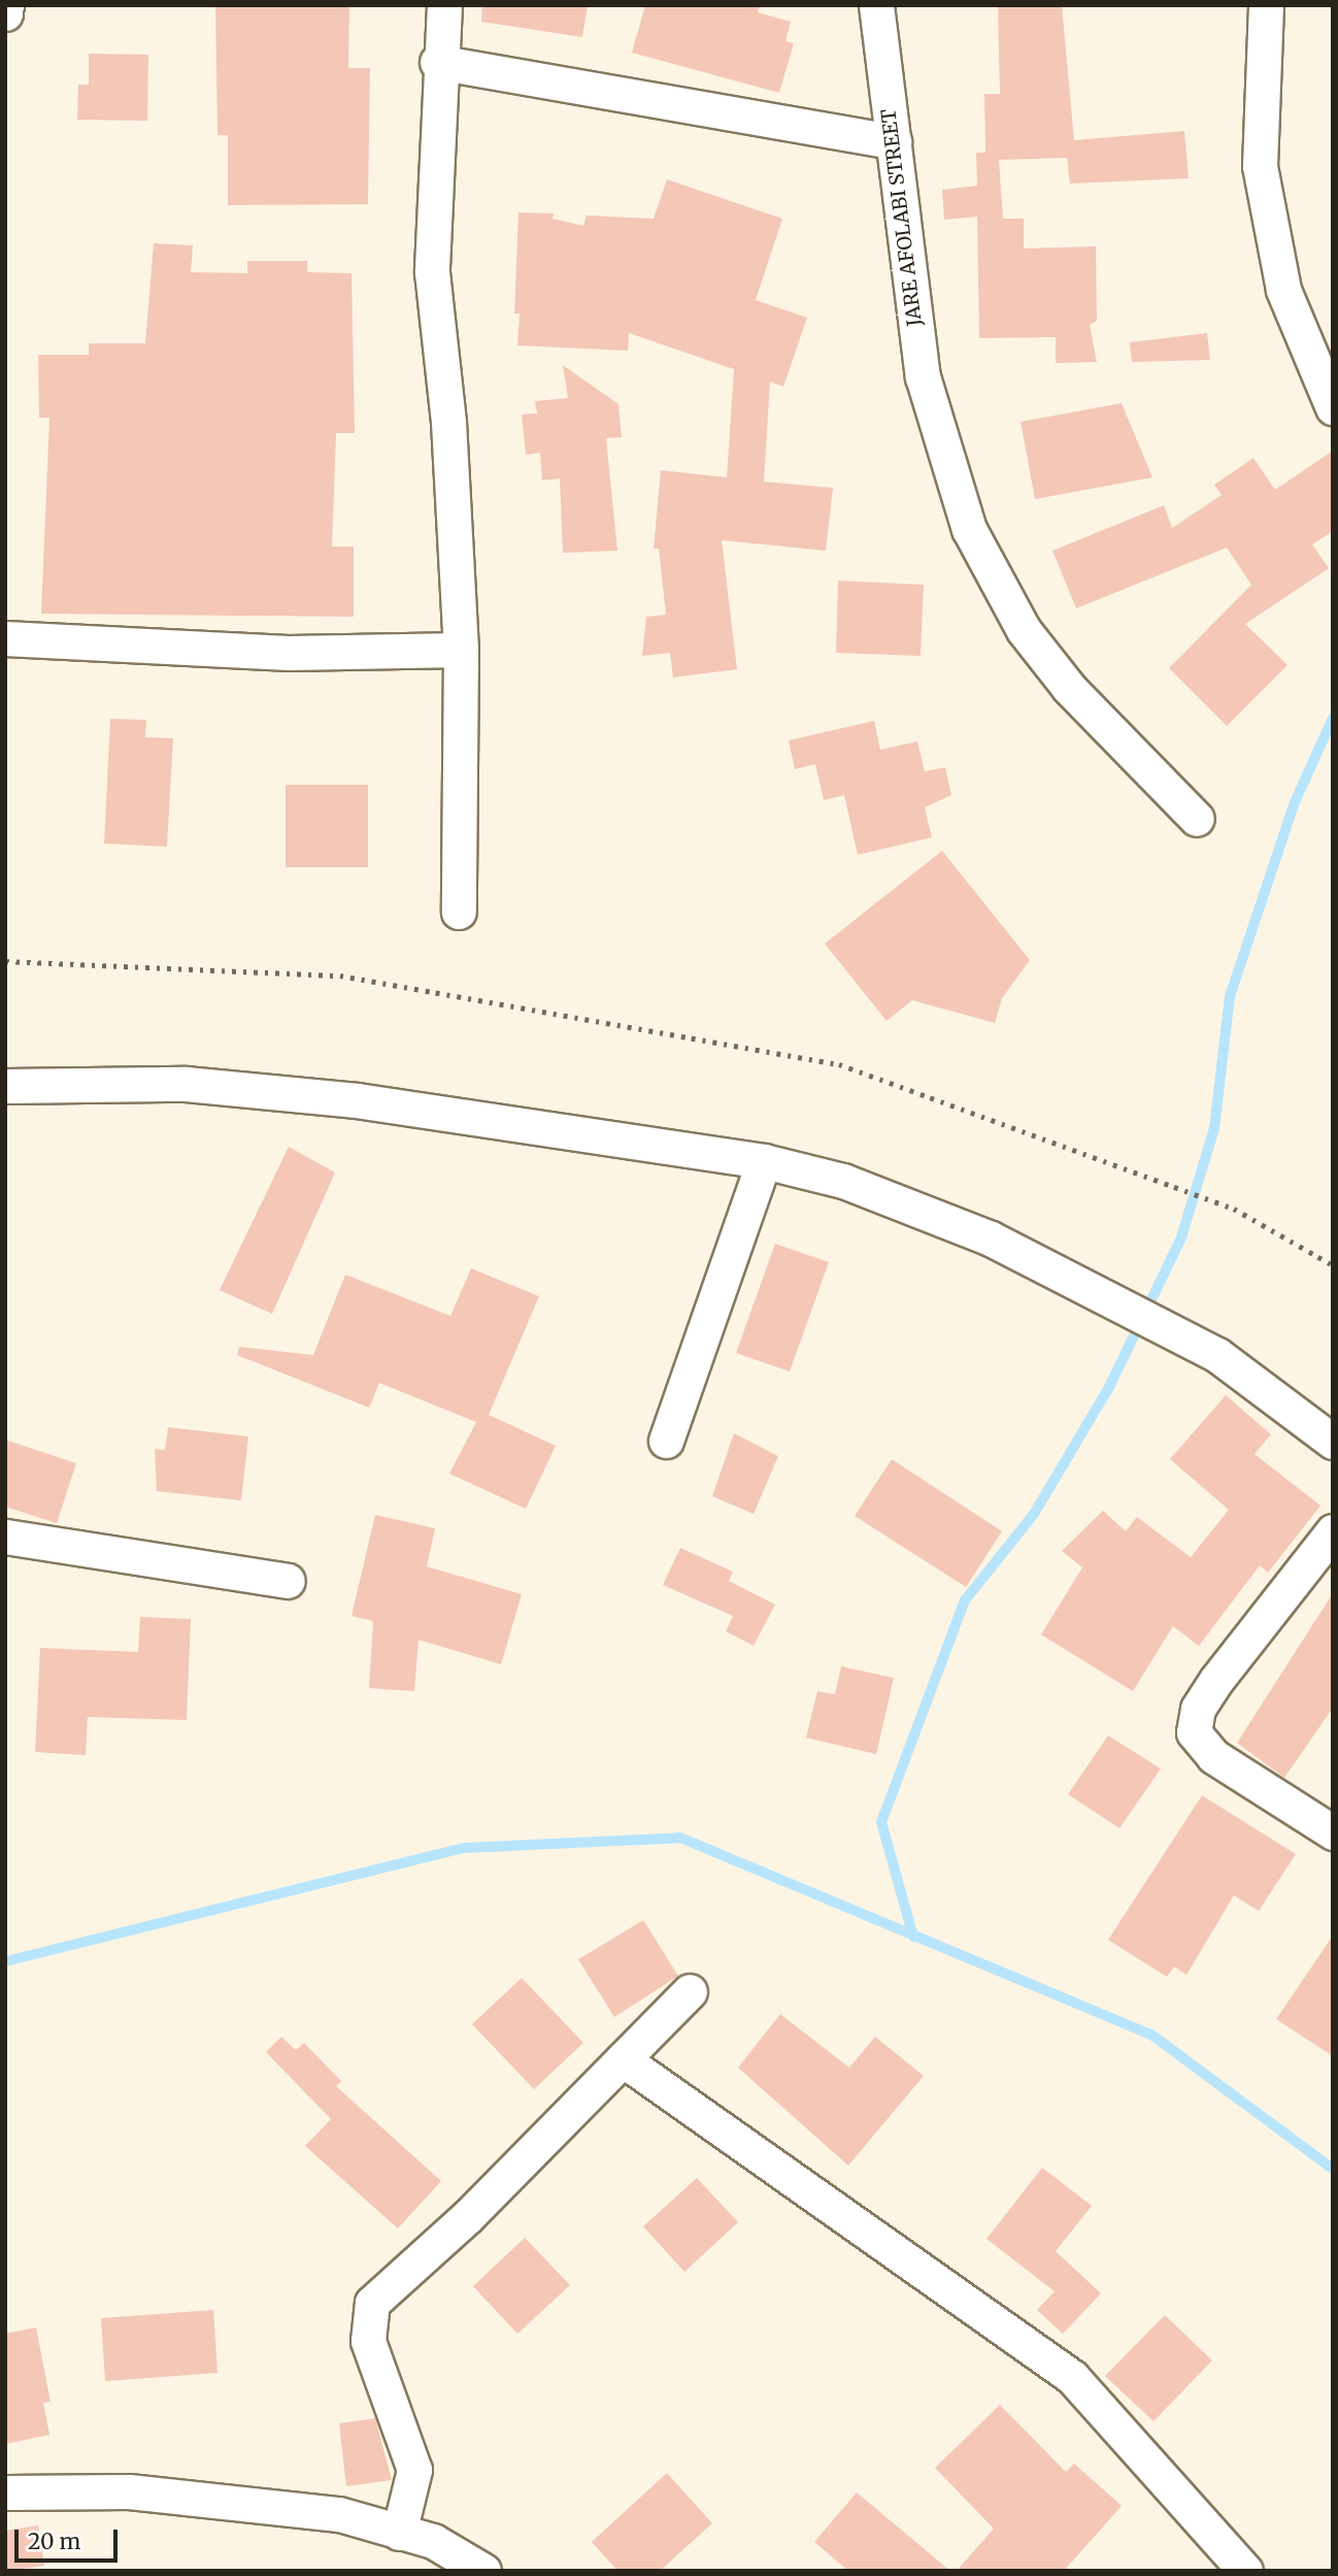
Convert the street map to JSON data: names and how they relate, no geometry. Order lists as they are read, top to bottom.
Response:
{
  "streets": {
    "street": ["JARE AFOLABI STREET"]
  },
  "scale_bar": "20 m"
}
